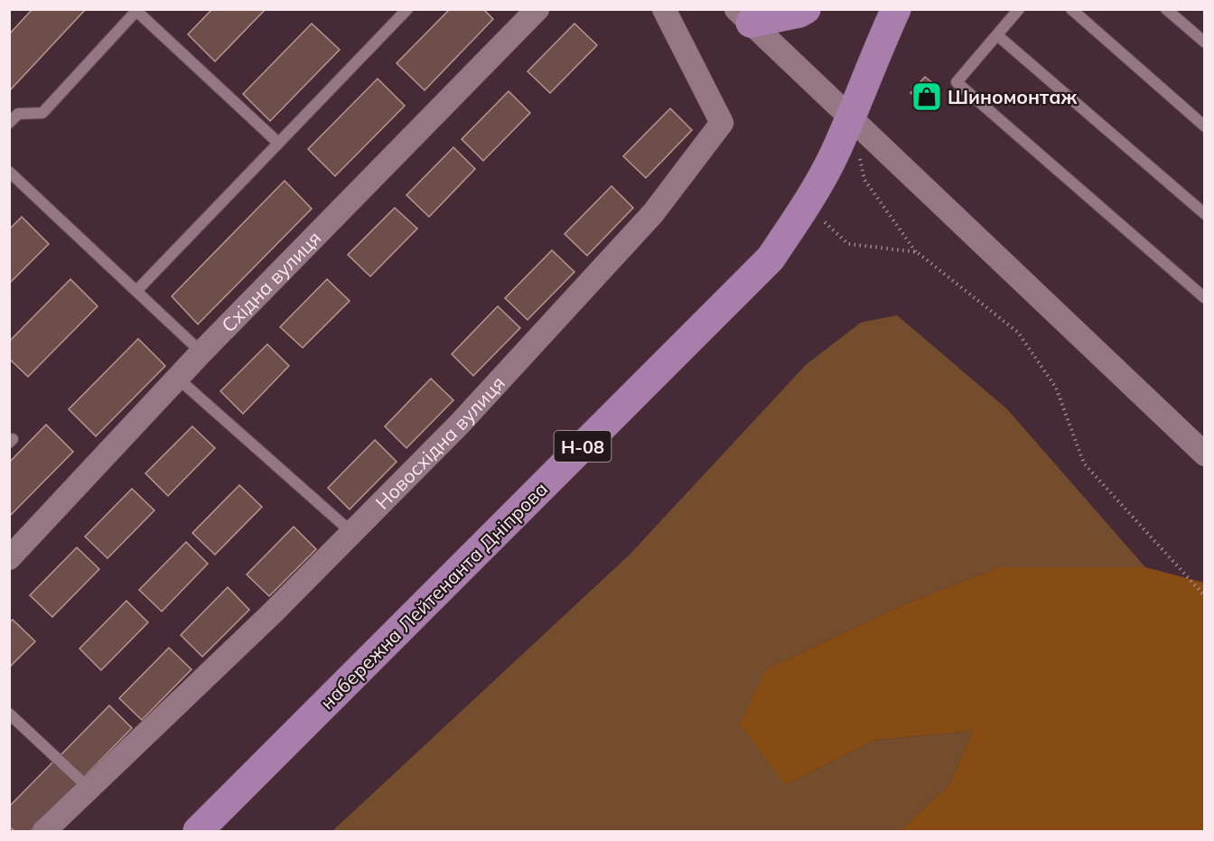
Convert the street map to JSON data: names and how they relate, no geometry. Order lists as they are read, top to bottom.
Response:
{
  "streets": {
    "main road": ["Н-08", "набережна Лейтенанта Дніпрова"],
    "street": ["Східна вулиця", "Новосхідна вулиця"]
  },
  "places": {
    "shop": ["Шиномонтаж"]
  }
}
